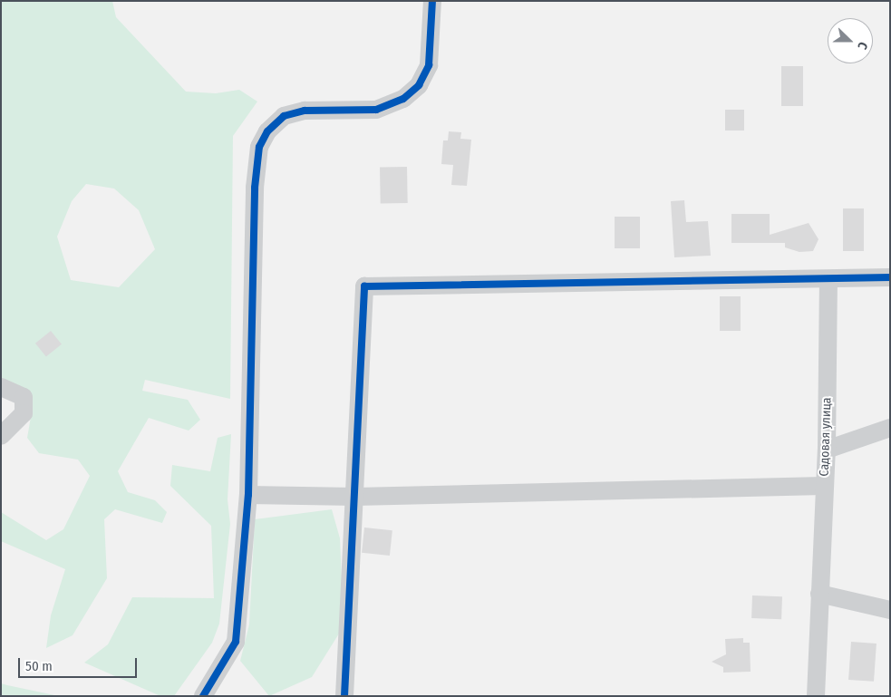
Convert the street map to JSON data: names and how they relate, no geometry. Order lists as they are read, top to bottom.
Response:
{
  "streets": {
    "street": ["Садовая улица"]
  },
  "scale_bar": "50 m",
  "north": "right"
}
